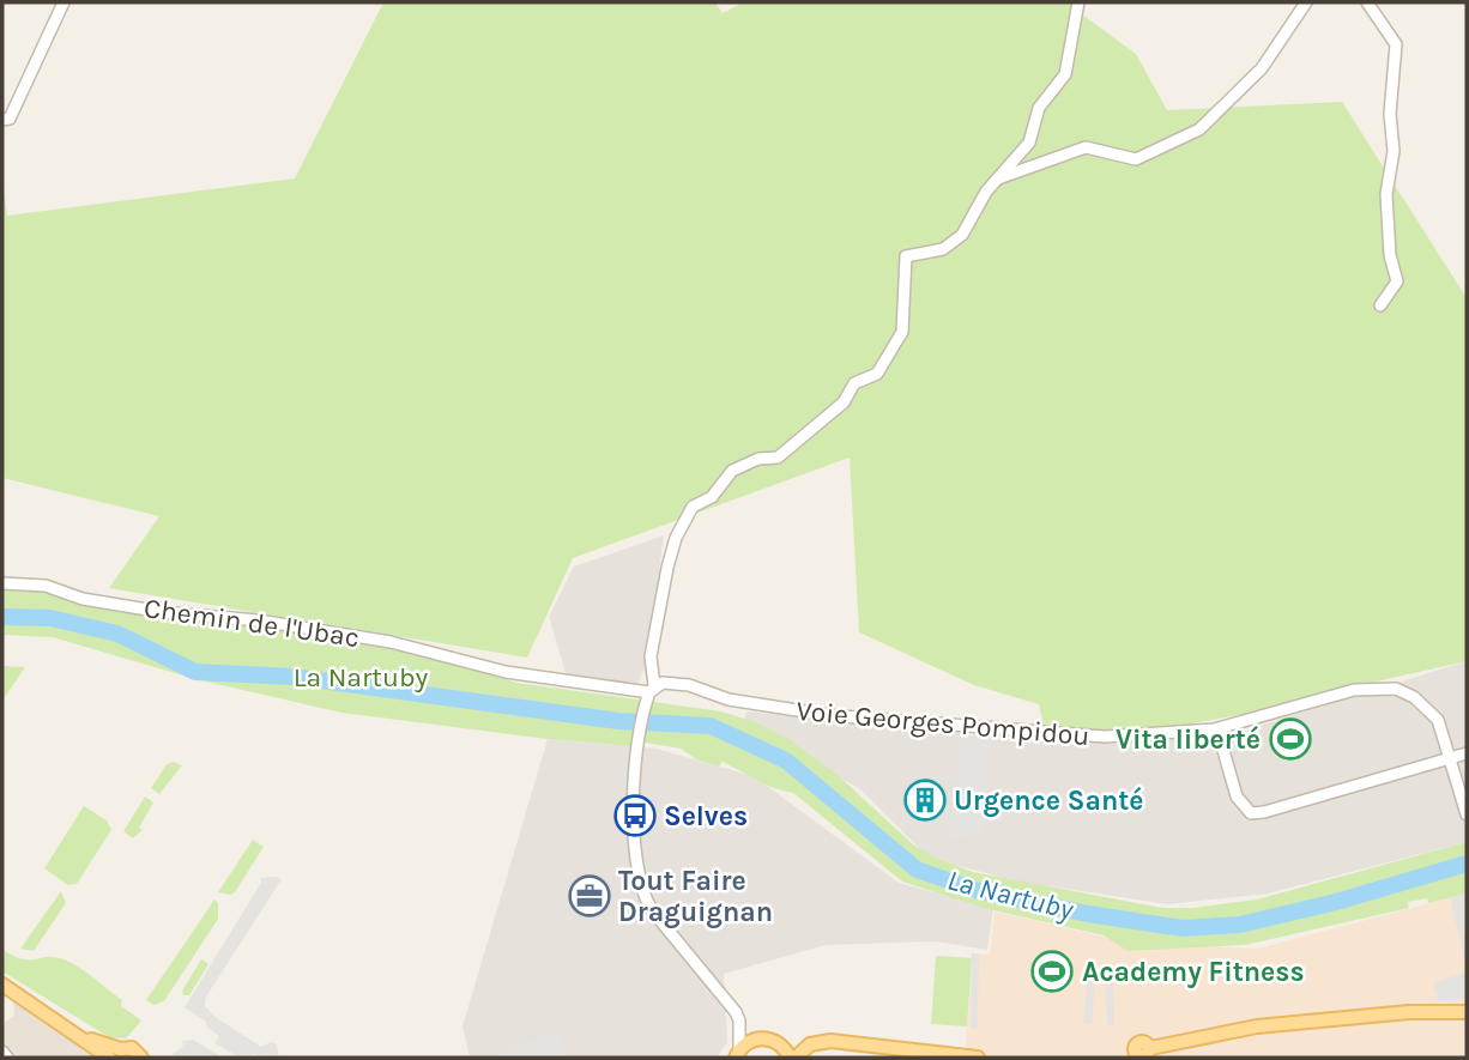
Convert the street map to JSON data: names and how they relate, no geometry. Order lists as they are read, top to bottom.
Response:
{
  "streets": {
    "street": ["Chemin de l'Ubac", "Voie Georges Pompidou"]
  },
  "crossings": [
    ["Chemin de l'Ubac", "Voie Georges Pompidou"]
  ],
  "water": ["La Nartuby"],
  "parks": ["La Nartuby"],
  "places": {
    "sports": ["Vita liberté", "Academy Fitness"],
    "building": ["Urgence Santé"],
    "bus stop": ["Selves"],
    "office": ["Tout Faire Draguignan"]
  }
}
